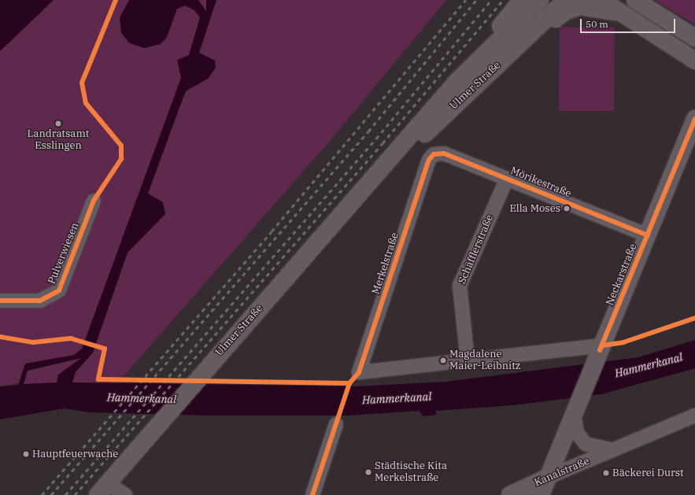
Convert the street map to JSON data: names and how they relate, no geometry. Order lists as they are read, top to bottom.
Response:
{
  "streets": {
    "main road": ["Ulmer Straße"],
    "street": [
      "Mörikestraße",
      "Schäfflerstraße",
      "Pulverwiesen",
      "Merkelstraße",
      "Neckarstraße",
      "Kanalstraße"
    ]
  },
  "crossings": [
    ["Mörikestraße", "Schäfflerstraße"],
    ["Mörikestraße", "Merkelstraße"],
    ["Mörikestraße", "Neckarstraße"],
    ["Schäfflerstraße", "Merkelstraße"],
    ["Neckarstraße", "Kanalstraße"]
  ],
  "water": ["Hammerkanal"],
  "places": [
    "Landratsamt Esslingen",
    "Ella Moses",
    "Magdalene Maier-Leibnitz",
    "Hauptfeuerwache",
    "Städtische Kita Merkelstraße",
    "Bäckerei Durst"
  ],
  "scale_bar": "50 m"
}
